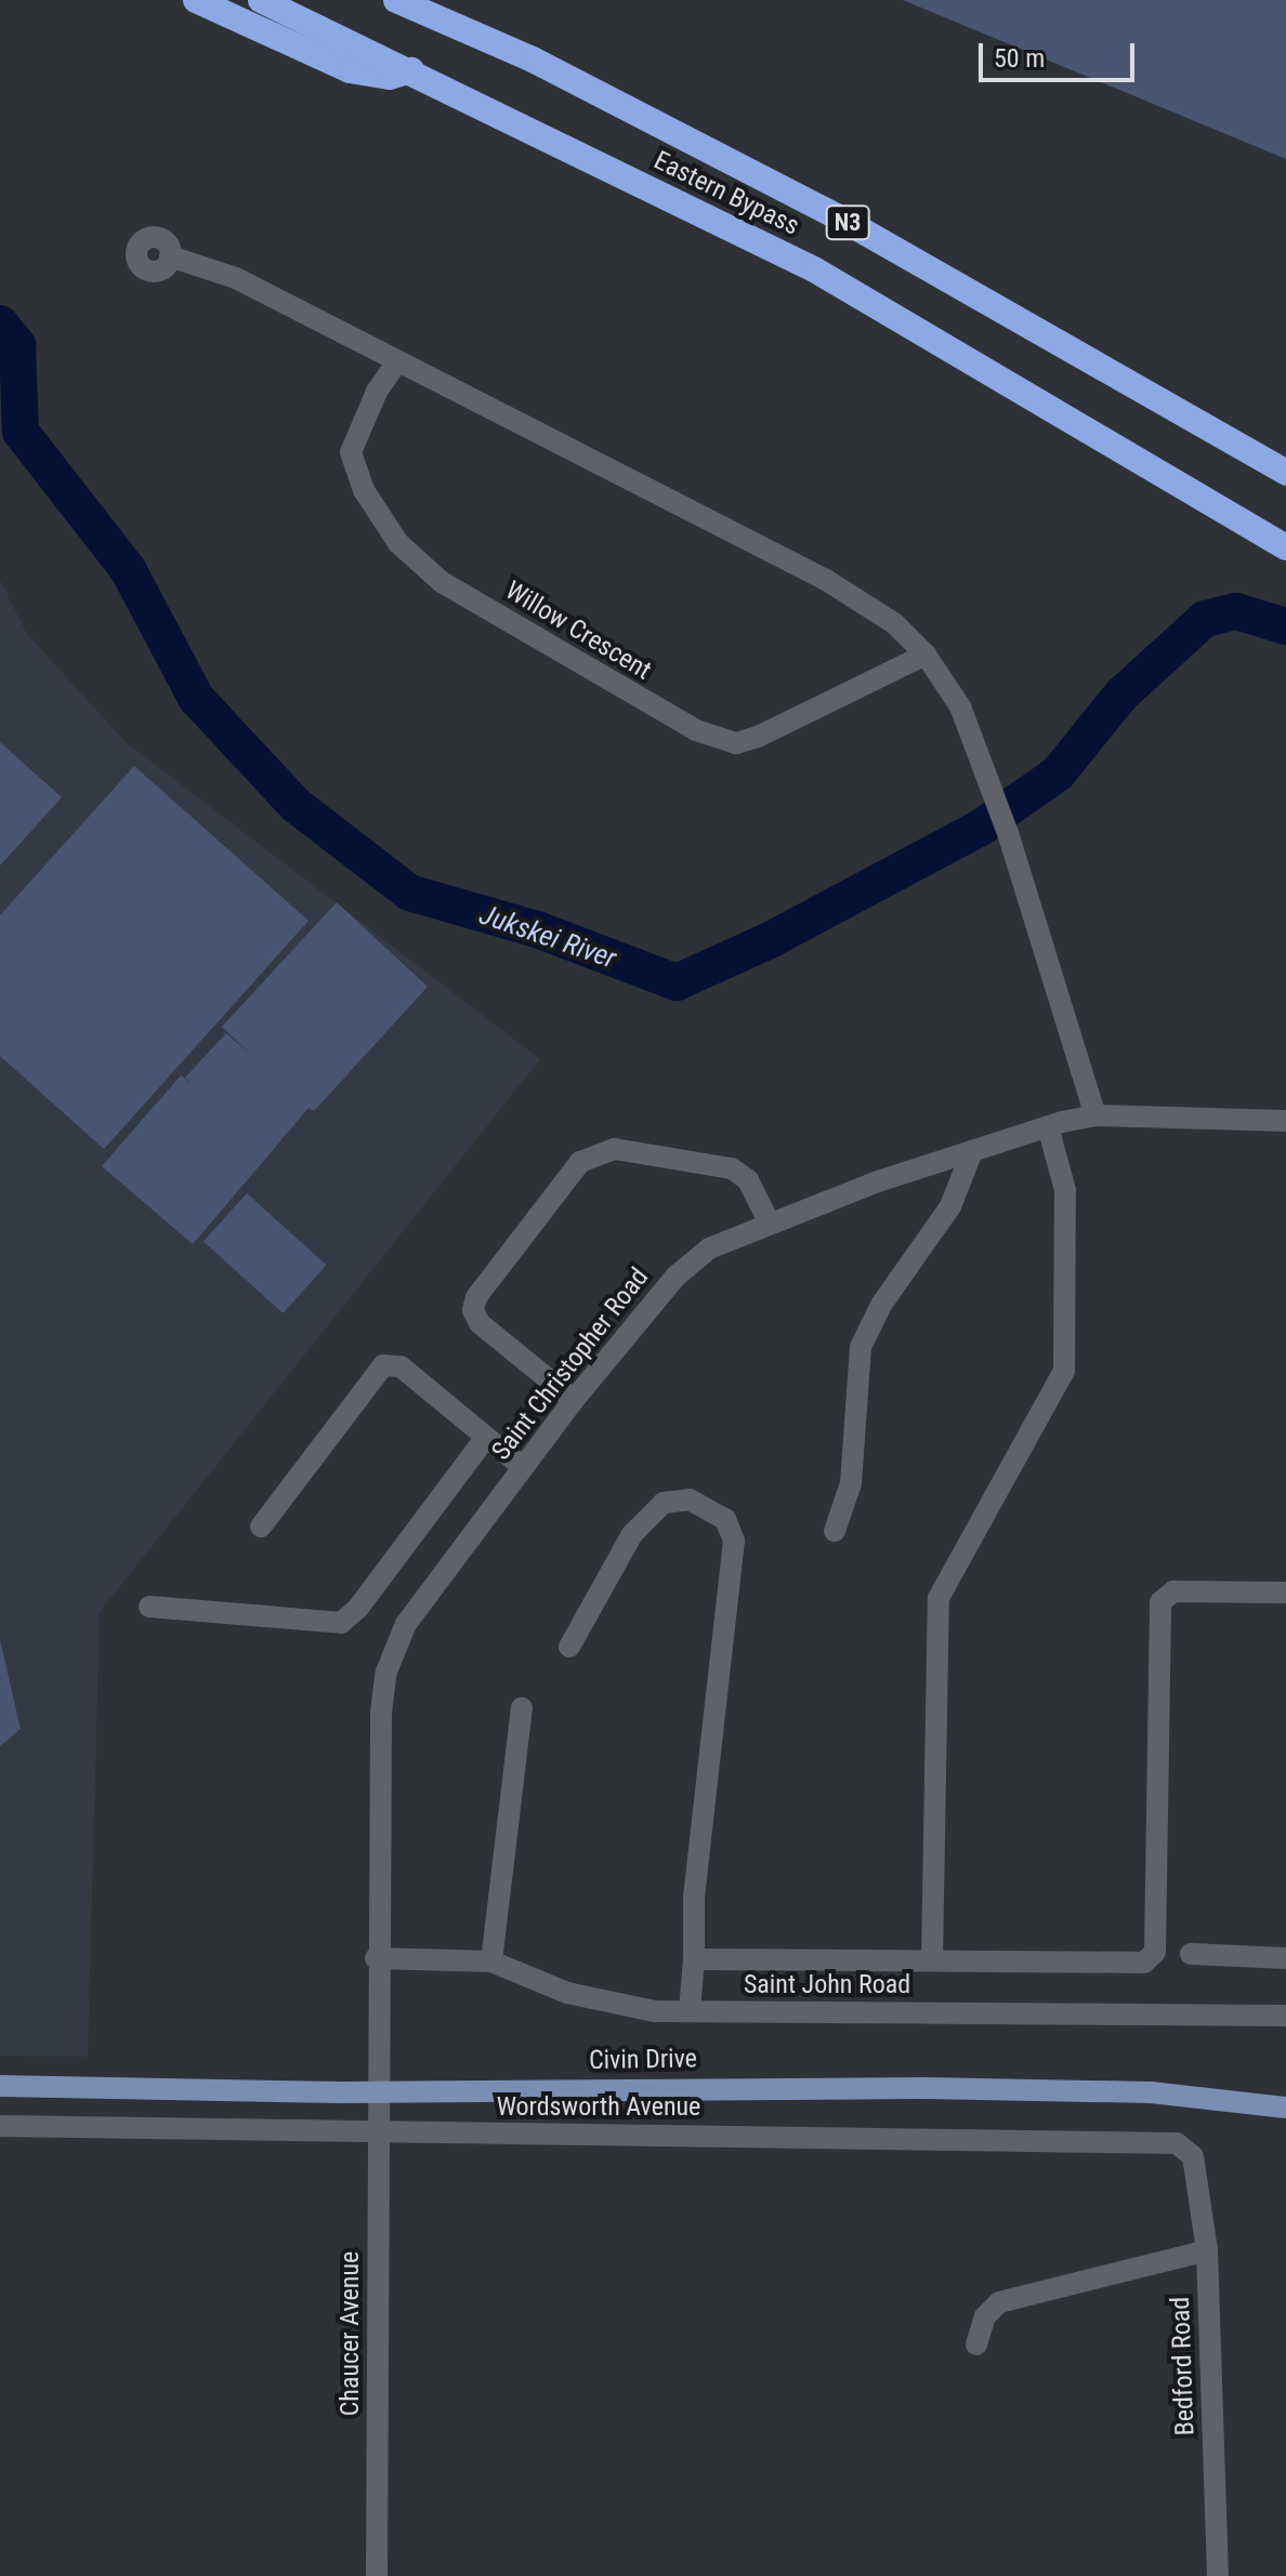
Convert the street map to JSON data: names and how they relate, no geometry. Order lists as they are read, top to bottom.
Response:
{
  "streets": {
    "highway": ["Eastern Bypass", "N3"],
    "main road": ["Civin Drive"],
    "street": [
      "Willow Crescent",
      "Saint Christopher Road",
      "Saint John Road",
      "Wordsworth Avenue",
      "Chaucer Avenue",
      "Bedford Road"
    ]
  },
  "crossings": [
    ["Saint Christopher Road", "Saint John Road"],
    ["Saint Christopher Road", "Civin Drive"],
    ["Saint Christopher Road", "Chaucer Avenue"],
    ["Civin Drive", "Chaucer Avenue"],
    ["Wordsworth Avenue", "Chaucer Avenue"],
    ["Wordsworth Avenue", "Bedford Road"]
  ],
  "water": ["Jukskei River"],
  "scale_bar": "50 m"
}
